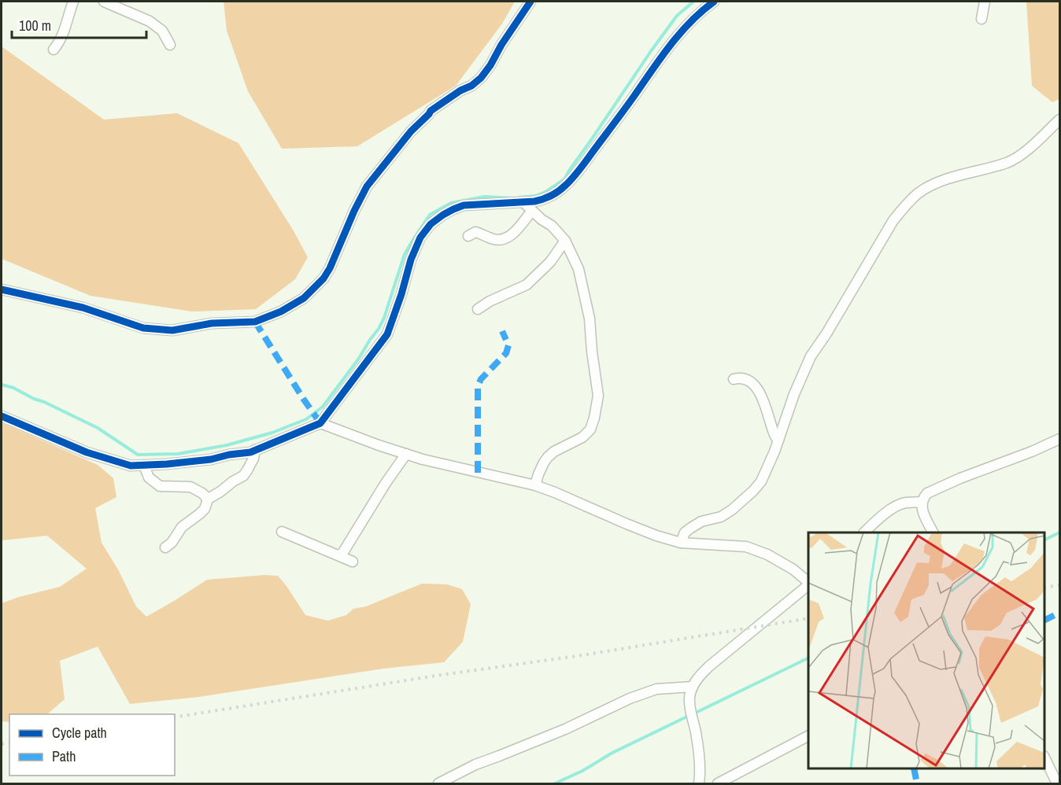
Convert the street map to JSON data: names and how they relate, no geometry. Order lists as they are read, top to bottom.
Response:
{
  "legend": ["Cycle path", "Path"],
  "scale_bar": "100 m"
}
